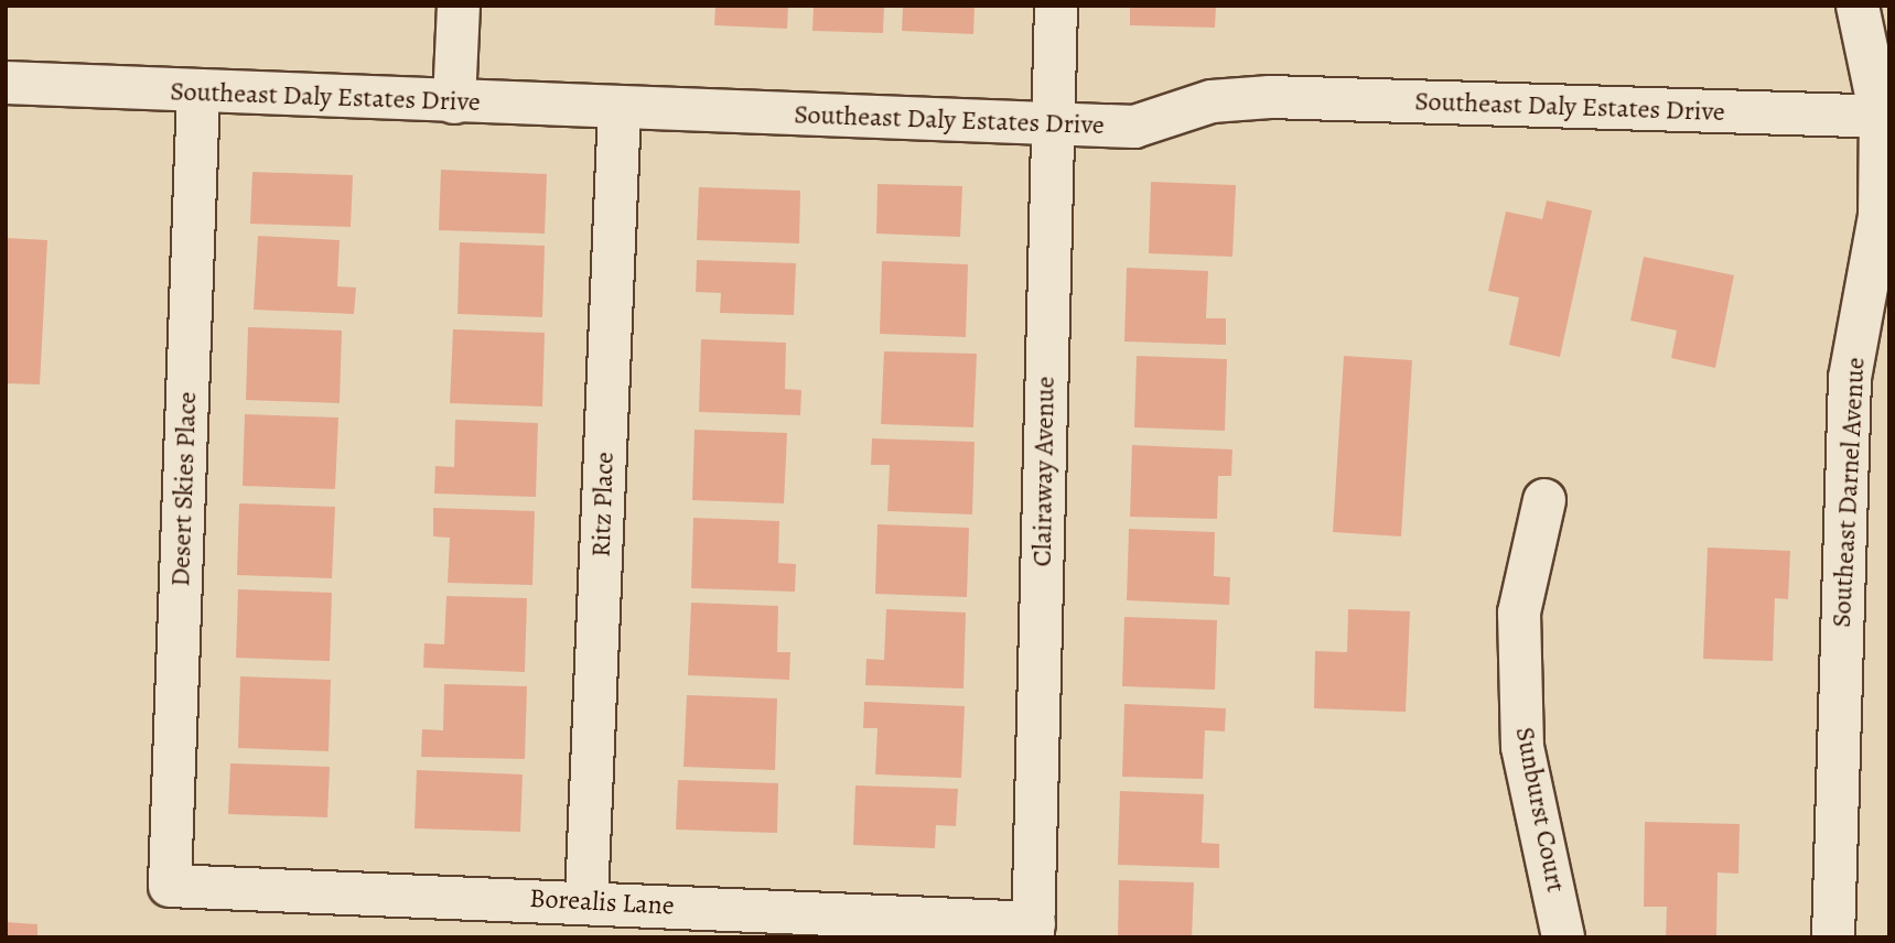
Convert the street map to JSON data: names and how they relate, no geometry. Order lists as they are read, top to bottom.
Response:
{
  "streets": {
    "street": [
      "Southeast Daly Estates Drive",
      "Clairaway Avenue",
      "Desert Skies Place",
      "Southeast Darnel Avenue",
      "Ritz Place",
      "Sunburst Court",
      "Borealis Lane"
    ]
  },
  "crossings": [
    ["Southeast Daly Estates Drive", "Clairaway Avenue"],
    ["Southeast Daly Estates Drive", "Desert Skies Place"],
    ["Southeast Daly Estates Drive", "Southeast Darnel Avenue"],
    ["Southeast Daly Estates Drive", "Ritz Place"],
    ["Clairaway Avenue", "Borealis Lane"],
    ["Desert Skies Place", "Borealis Lane"],
    ["Ritz Place", "Borealis Lane"]
  ]
}
